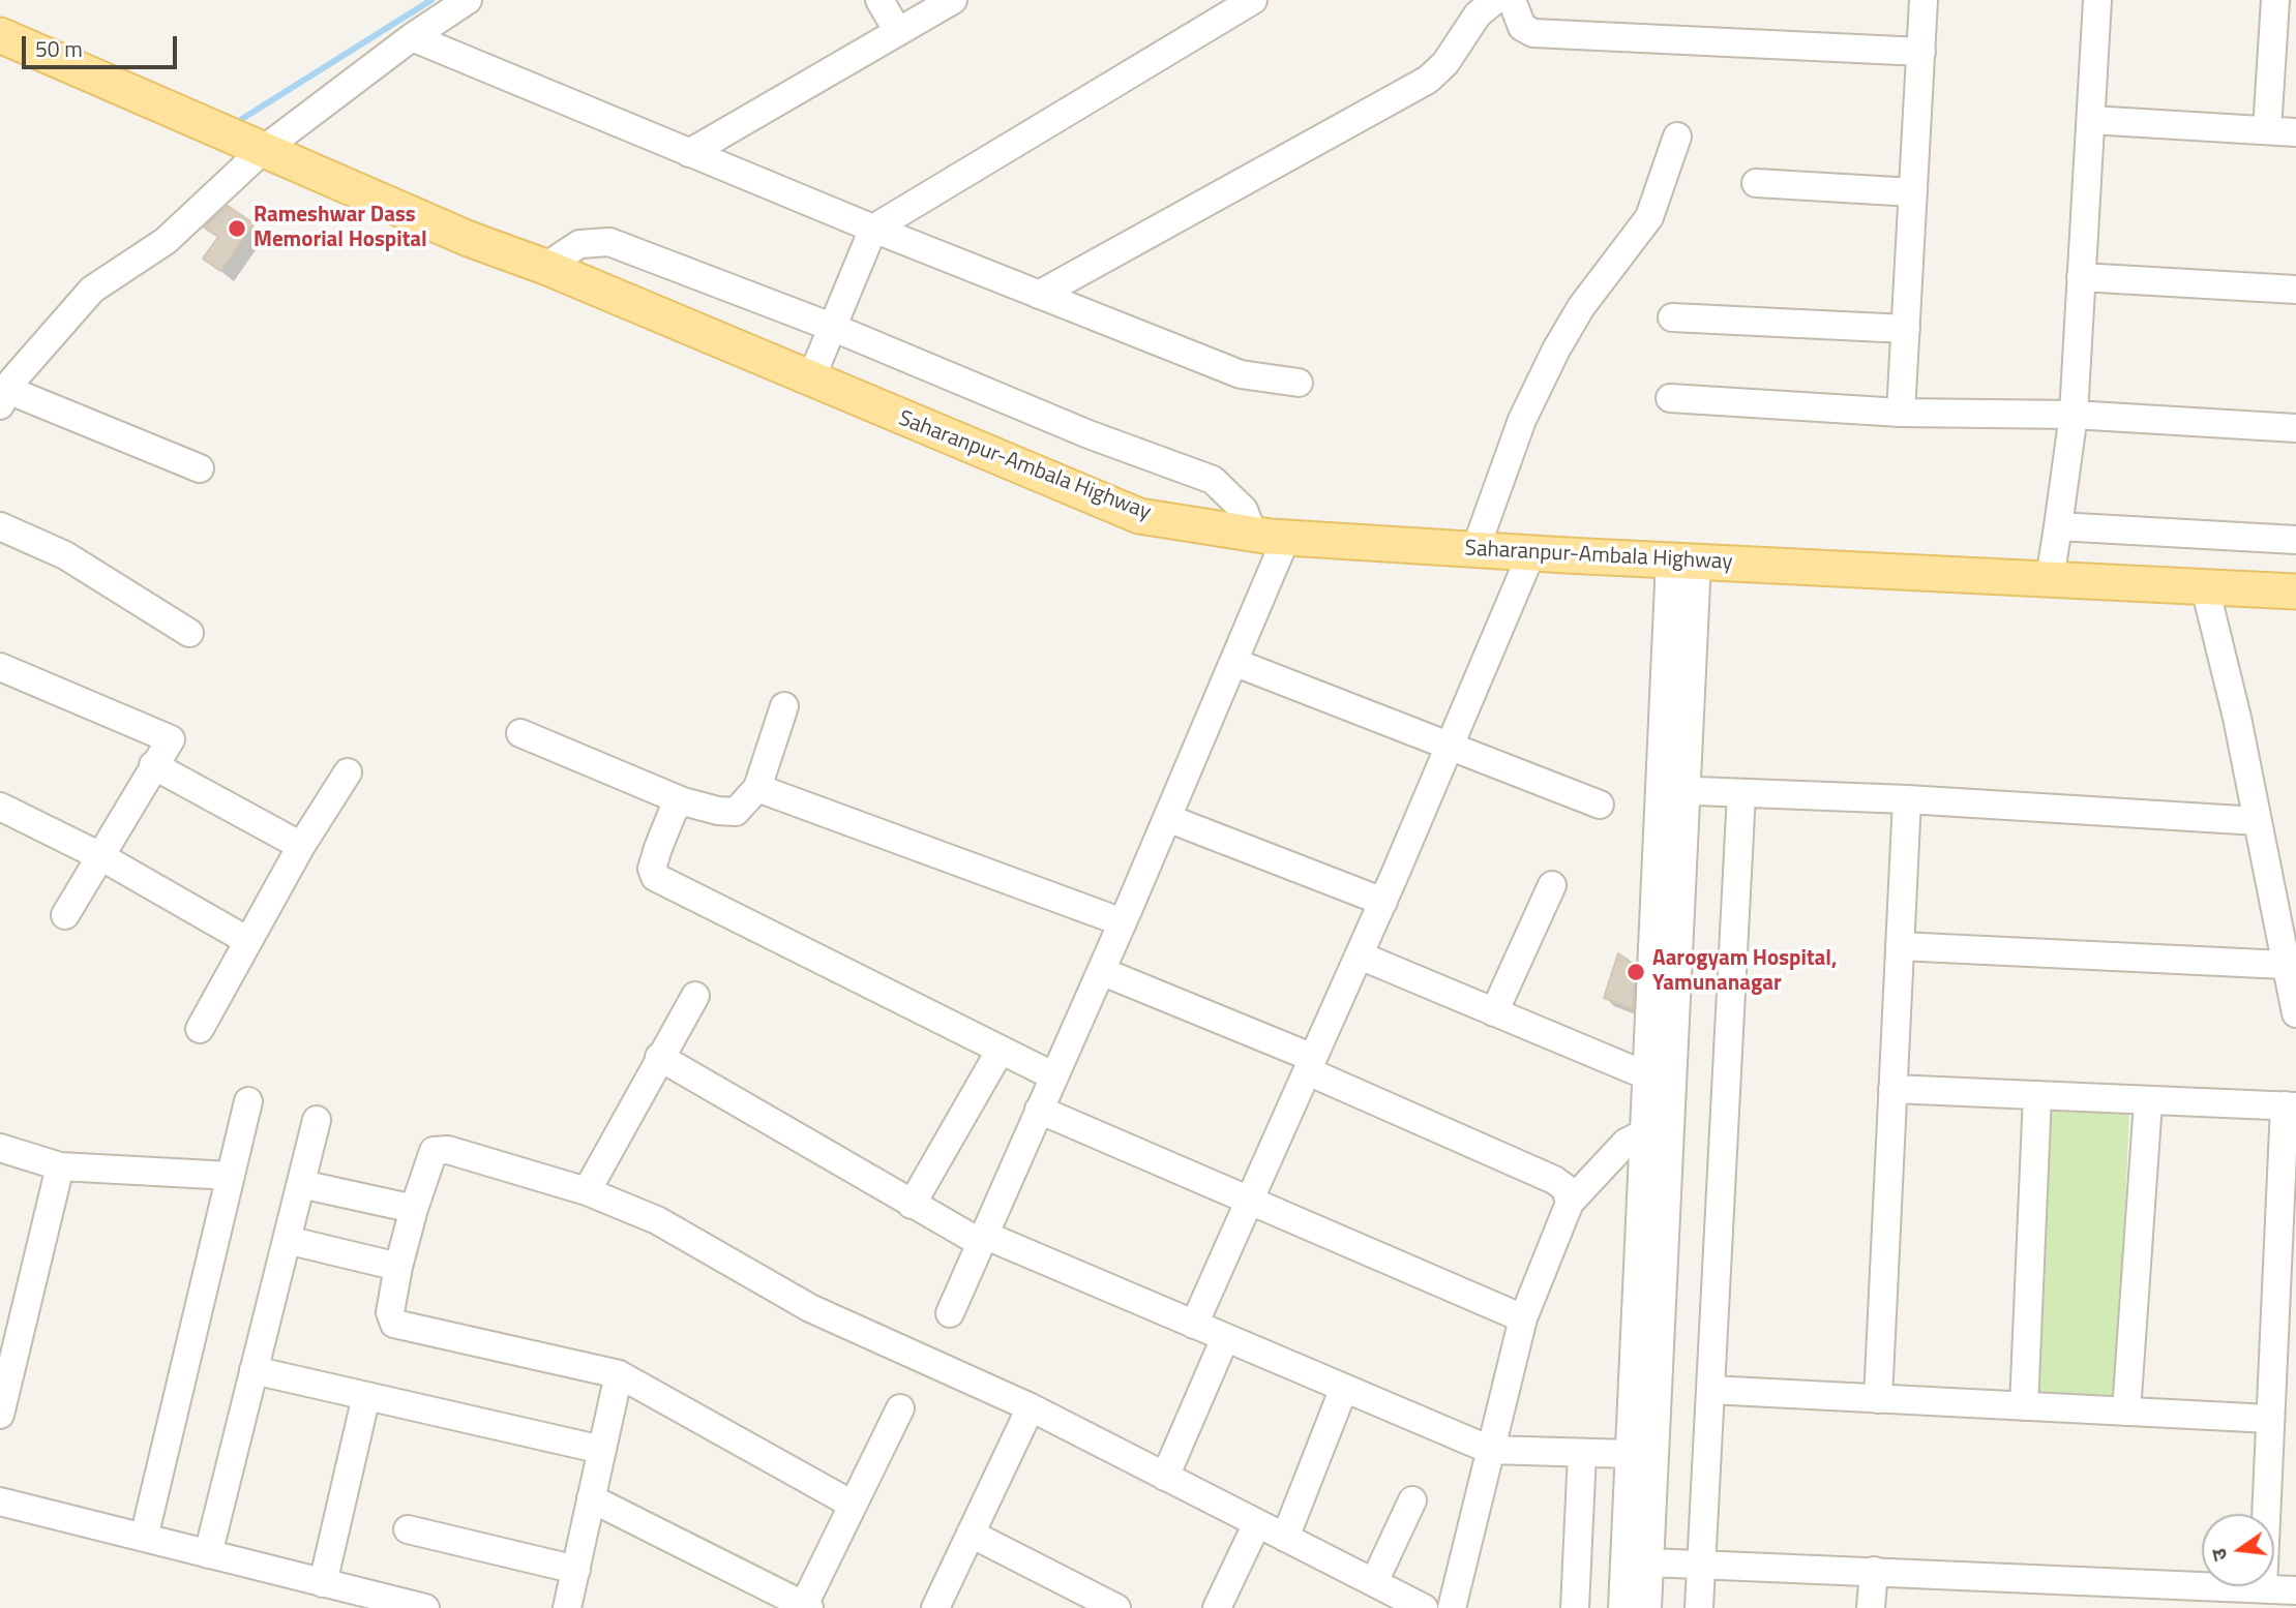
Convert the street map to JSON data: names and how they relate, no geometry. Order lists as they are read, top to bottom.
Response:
{
  "streets": {
    "main road": ["Saharanpur-Ambala Highway"]
  },
  "places": ["Rameshwar Dass Memorial Hospital", "Aarogyam Hospital, Yamunanagar"],
  "scale_bar": "50 m",
  "north": "left"
}
